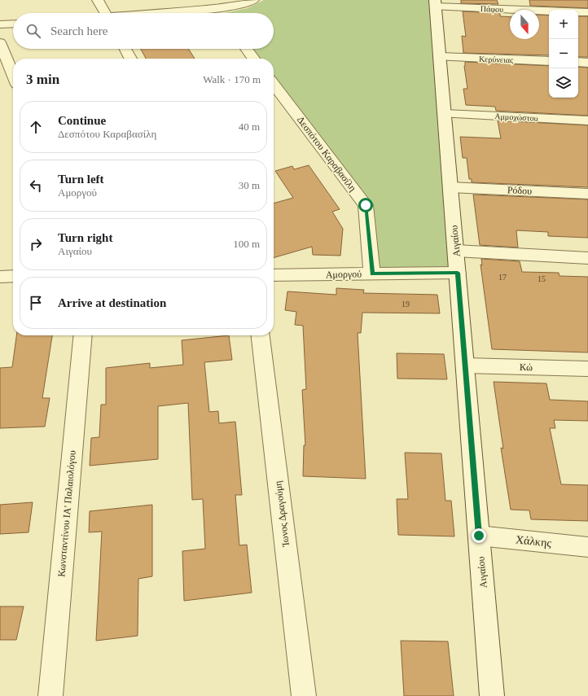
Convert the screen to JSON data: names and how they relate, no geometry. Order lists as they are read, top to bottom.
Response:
{
  "streets": {
    "street": [
      "Πάφου",
      "Κερύνειας",
      "Αμμοχώστου",
      "Δεσπότου Καραβασίλη",
      "Ρόδου",
      "Αιγαίου",
      "Αμοργού",
      "Κώ",
      "Κωνσταντίνου ΙΑ' Παλαιολόγου",
      "Ίωνος Δραγούμη",
      "Χάλκης"
    ]
  },
  "crossings": [
    ["Πάφου", "Αιγαίου"],
    ["Κερύνειας", "Αιγαίου"],
    ["Αμμοχώστου", "Αιγαίου"],
    ["Δεσπότου Καραβασίλη", "Αμοργού"],
    ["Ρόδου", "Αιγαίου"],
    ["Αιγαίου", "Αμοργού"],
    ["Αιγαίου", "Κώ"],
    ["Αιγαίου", "Χάλκης"]
  ],
  "house_numbers": ["17", "15", "19"],
  "north": "bottom",
  "page": {
    "map_buttons": ["+", "−"],
    "search": "Search here",
    "heading": ["3 min", "Walk · 170 m"],
    "list": [
      ["Continue", "Δεσπότου Καραβασίλη", "40 m"],
      ["Turn left", "Αμοργού", "30 m"],
      ["Turn right", "Αιγαίου", "100 m"],
      "Arrive at destination"
    ]
  }
}
